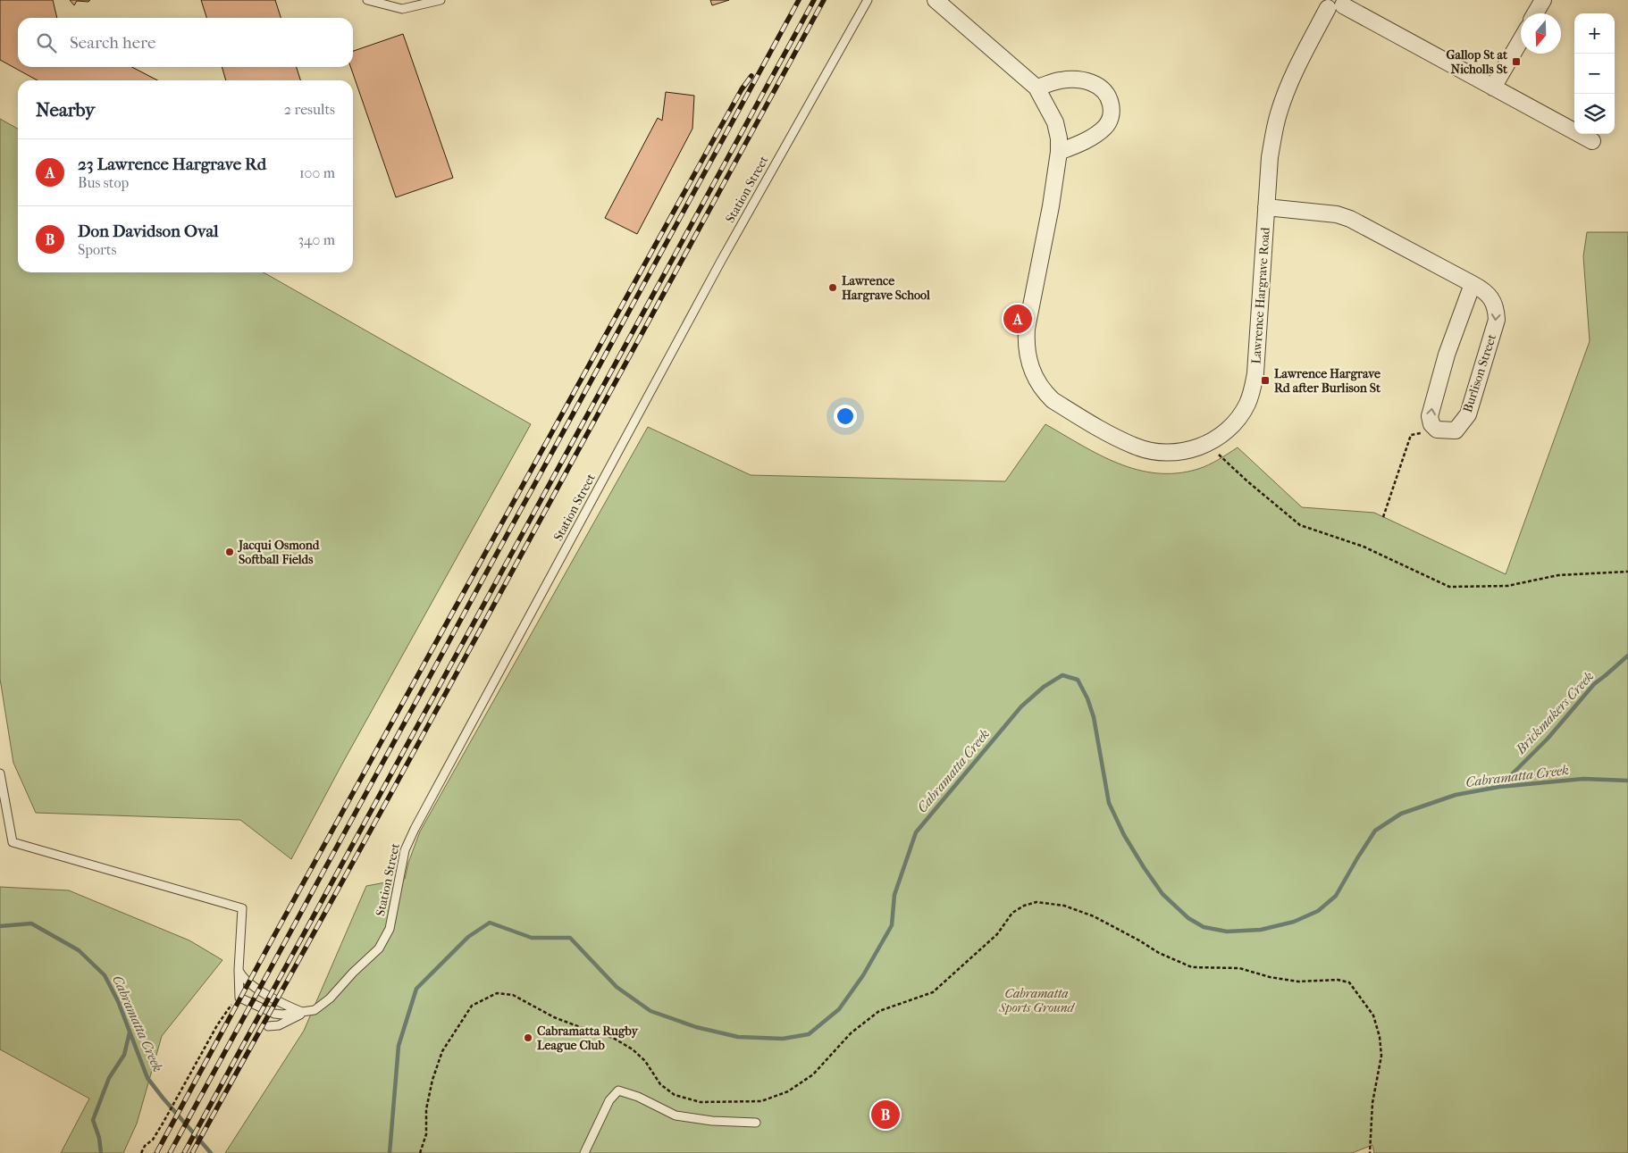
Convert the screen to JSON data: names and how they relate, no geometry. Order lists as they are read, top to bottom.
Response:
{
  "streets": {
    "street": ["Lawrence Hargrave Road", "Burlison Street"],
    "lane": ["Station Street"]
  },
  "crossings": [
    ["Lawrence Hargrave Road", "Burlison Street"]
  ],
  "water": ["Brickmakers Creek", "Cabramatta Creek"],
  "parks": ["Cabramatta Sports Ground"],
  "places": {
    "transit": ["Gallop St at Nicholls St", "Lawrence Hargrave Rd after Burlison St"],
    "other": ["Lawrence Hargrave School", "Jacqui Osmond Softball Fields", "Cabramatta Rugby League Club"]
  },
  "north": "bottom",
  "page": {
    "map_buttons": ["+", "−"],
    "search": "Search here",
    "heading": ["Nearby", "2 results"],
    "list": [
      {
        "mark": "A",
        "name": "23 Lawrence Hargrave Rd",
        "note": "Bus stop",
        "value": "100 m"
      },
      {
        "mark": "B",
        "name": "Don Davidson Oval",
        "note": "Sports",
        "value": "340 m"
      }
    ],
    "pins": ["A", "B"]
  }
}
